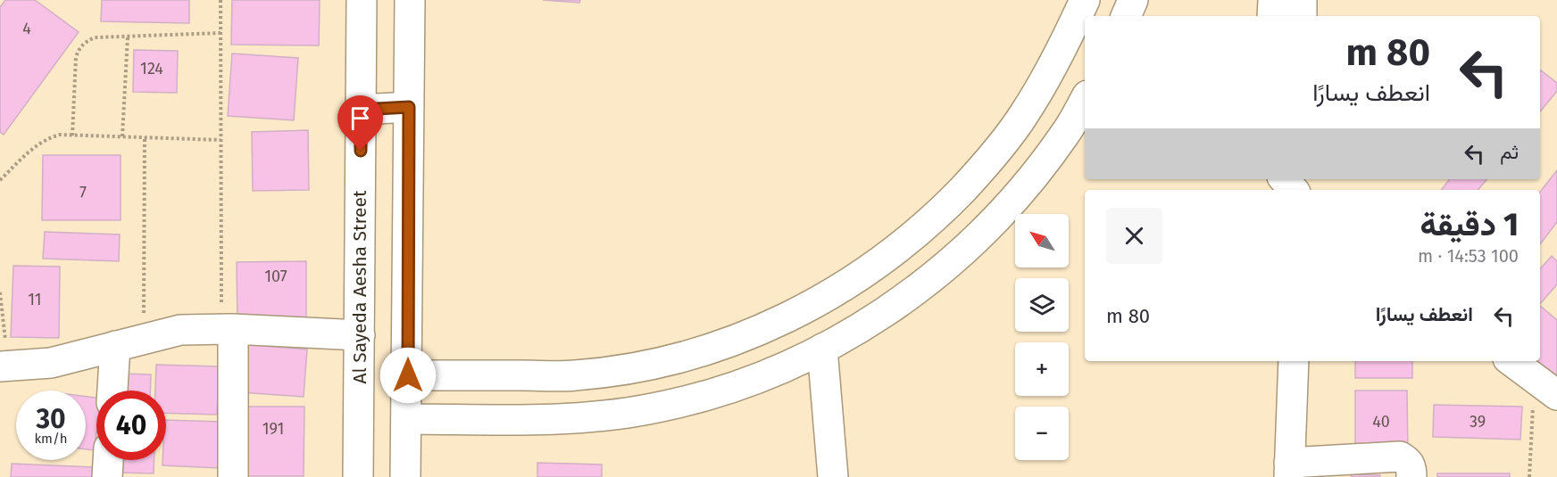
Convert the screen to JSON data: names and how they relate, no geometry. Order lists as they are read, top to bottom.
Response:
{
  "streets": {
    "street": ["Al Sayeda Aesha Street"]
  },
  "house_numbers": [
    "4",
    "124",
    "7",
    "107",
    "11",
    "40",
    "39",
    "191"
  ],
  "north": "top left",
  "page": {
    "turn": ["80 m", "انعطف يسارًا"],
    "then": "ثم",
    "heading": ["1 دقيقة", "100 m · 14:53"],
    "map_buttons": ["+", "−"],
    "list": [
      {
        "name": "انعطف يسارًا",
        "value": "80 m"
      }
    ],
    "speed": "30 km/h",
    "limit": "40"
  }
}
